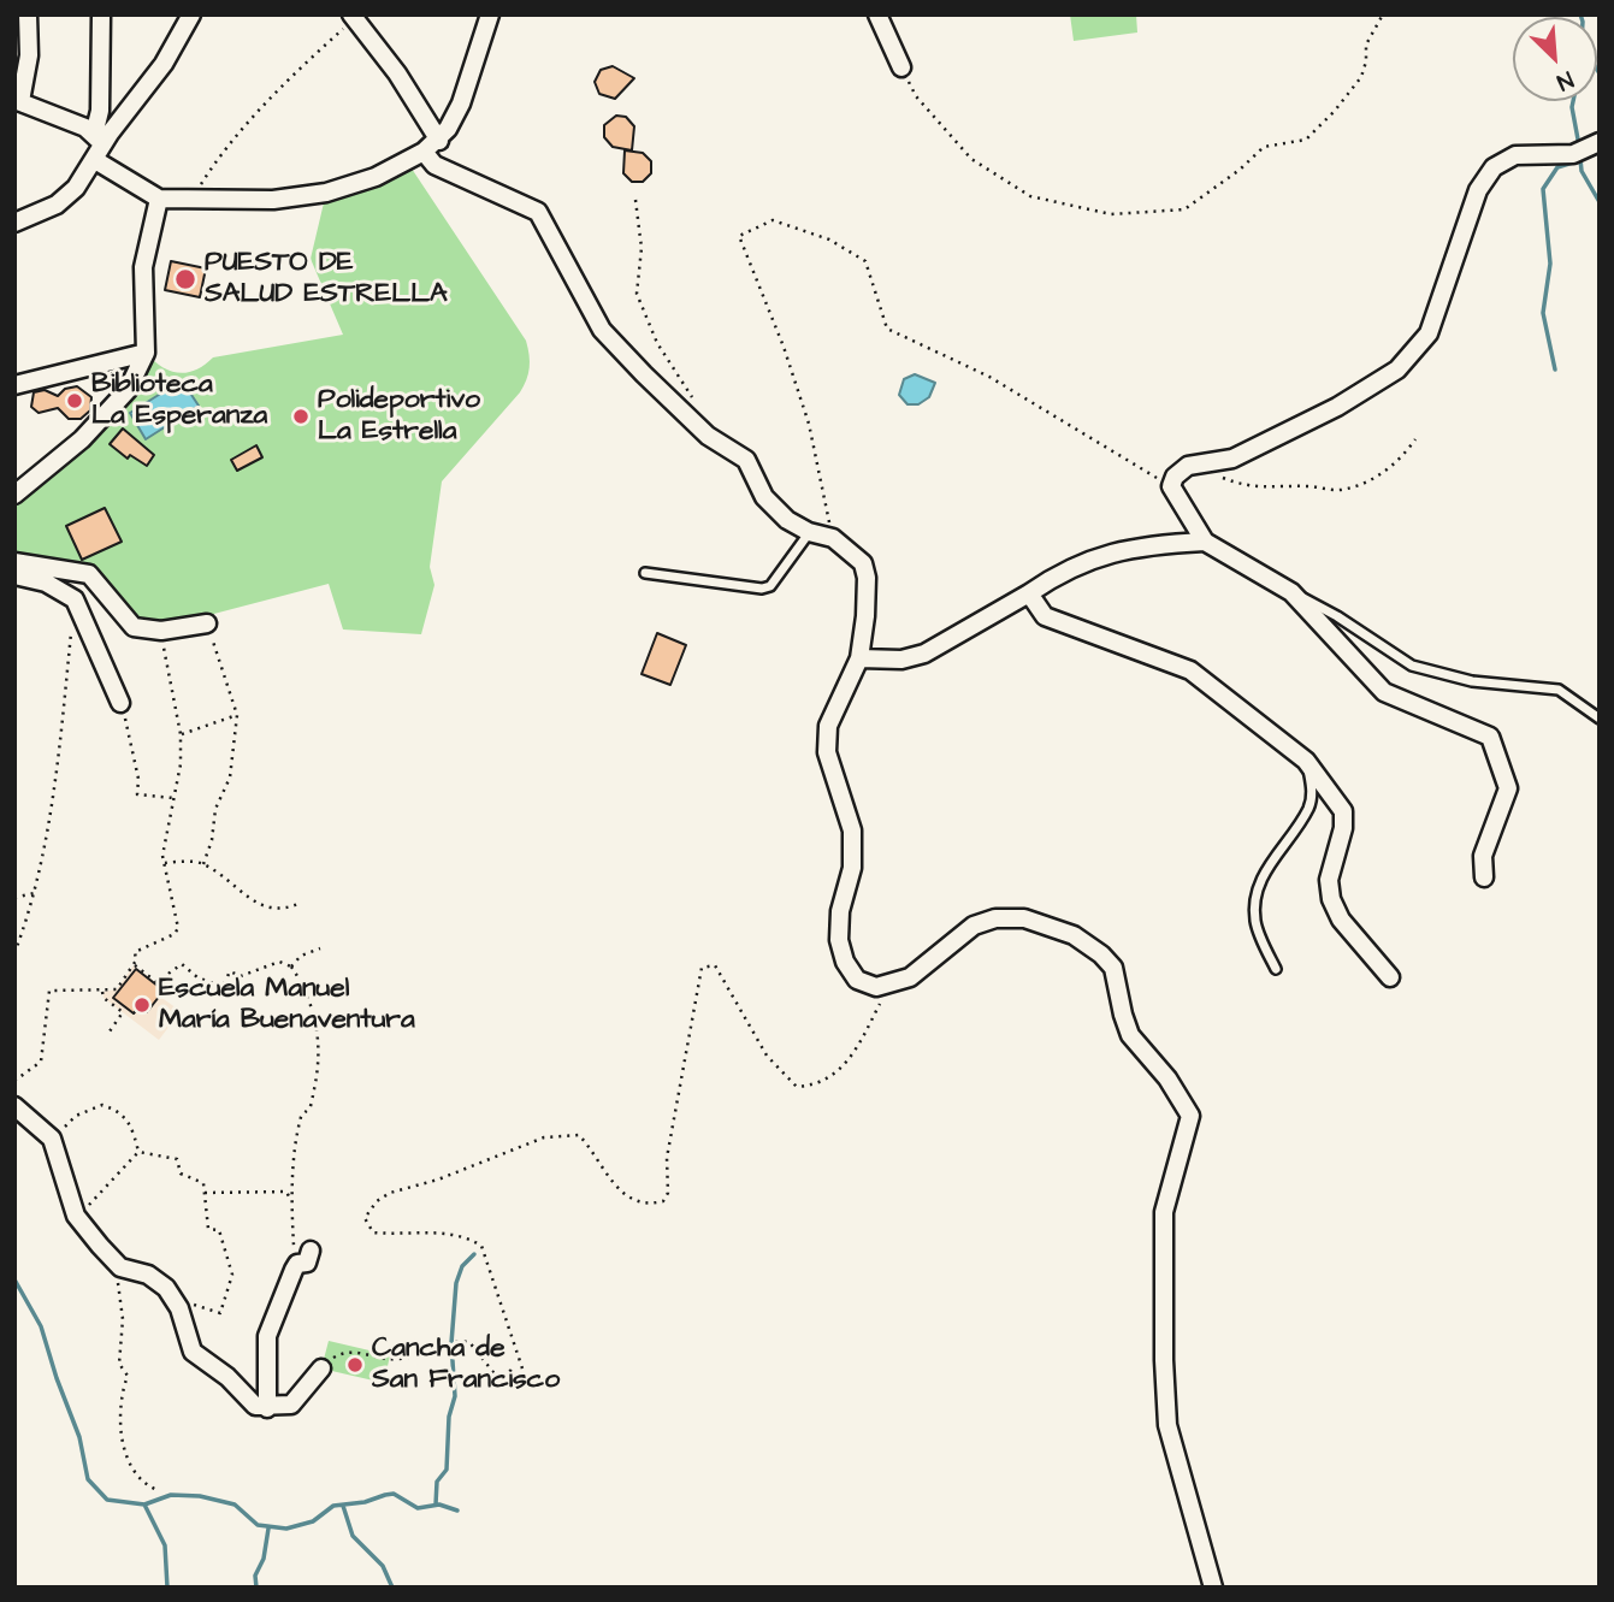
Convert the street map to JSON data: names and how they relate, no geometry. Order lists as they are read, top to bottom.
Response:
{
  "places": [
    "PUESTO DE SALUD ESTRELLA",
    "Biblioteca La Esperanza",
    "Polideportivo La Estrella",
    "Escuela Manuel María Buenaventura",
    "Cancha de San Francisco"
  ],
  "north": "bottom right"
}
